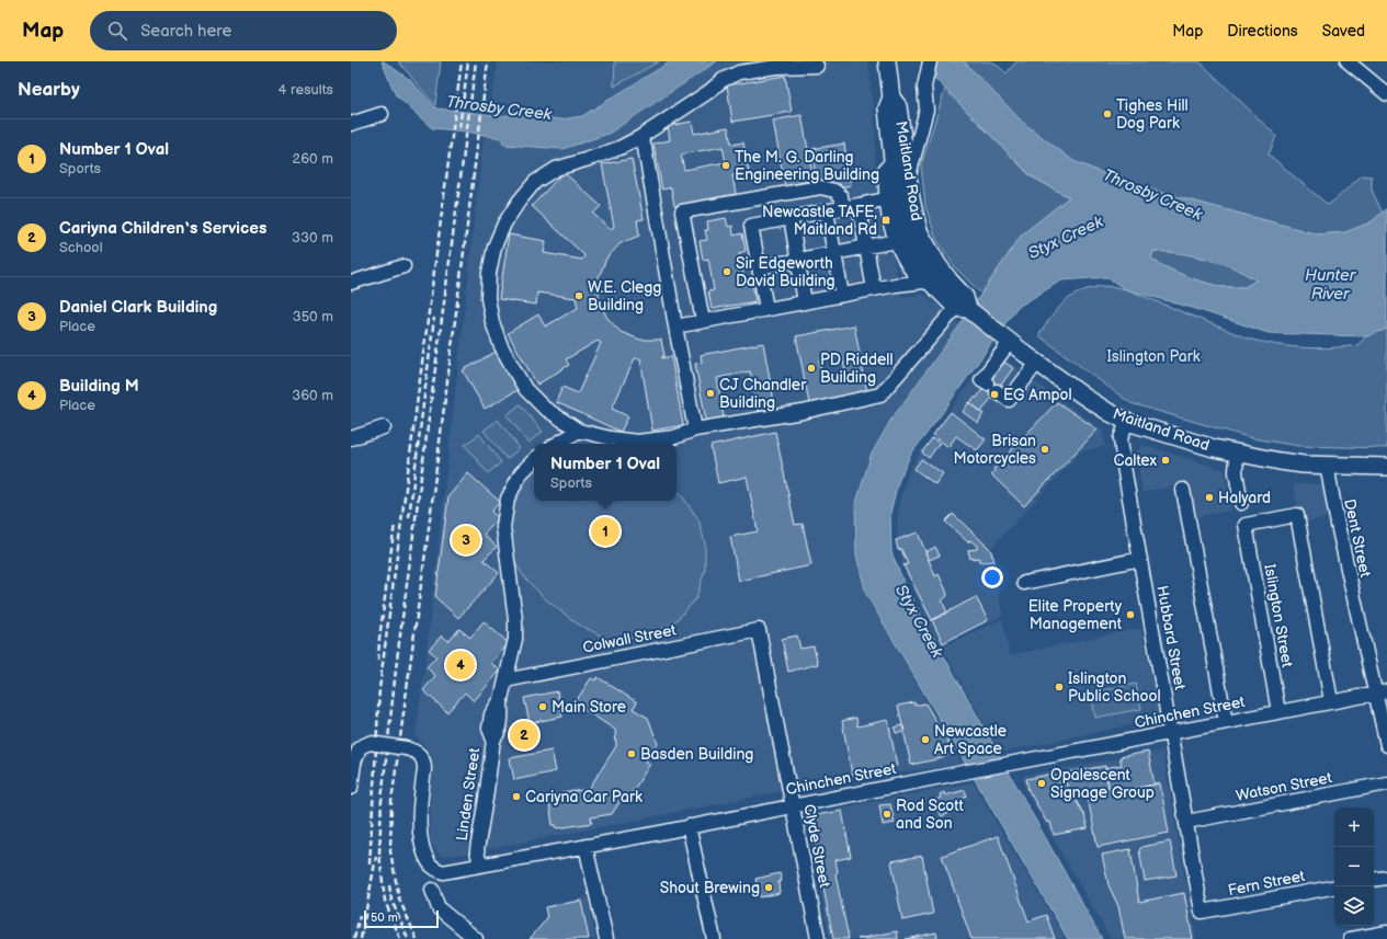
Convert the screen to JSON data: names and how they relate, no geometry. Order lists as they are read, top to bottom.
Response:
{
  "streets": {
    "main road": ["Maitland Road"],
    "street": [
      "Dent Street",
      "Islington Street",
      "Hubbard Street",
      "Colwall Street",
      "Chinchen Street",
      "Watson Street",
      "Linden Street",
      "Clyde Street",
      "Fern Street"
    ]
  },
  "crossings": [
    ["Maitland Road", "Dent Street"],
    ["Maitland Road", "Hubbard Street"],
    ["Dent Street", "Chinchen Street"],
    ["Islington Street", "Chinchen Street"],
    ["Hubbard Street", "Chinchen Street"],
    ["Hubbard Street", "Watson Street"],
    ["Hubbard Street", "Fern Street"],
    ["Colwall Street", "Linden Street"],
    ["Colwall Street", "Clyde Street"],
    ["Chinchen Street", "Linden Street"],
    ["Chinchen Street", "Clyde Street"]
  ],
  "water": ["Throsby Creek", "Styx Creek", "Hunter River"],
  "parks": ["Islington Park"],
  "places": {
    "other": [
      "Tighes Hill Dog Park",
      "The M. G. Darling Engineering Building",
      "Sir Edgeworth David Building",
      "W.E. Clegg Building",
      "PD Riddell Building",
      "CJ Chandler Building",
      "EG Ampol",
      "Brisan Motorcycles",
      "Caltex",
      "Halyard",
      "Elite Property Management",
      "Islington Public School",
      "Main Store",
      "Newcastle Art Space",
      "Basden Building",
      "Opalescent Signage Group",
      "Cariyna Car Park",
      "Rod Scott and Son",
      "Shout Brewing"
    ],
    "transit": ["Newcastle TAFE, Maitland Rd"]
  },
  "scale_bar": "50 m",
  "page": {
    "header": "Map",
    "search": "Search here",
    "nav": ["Map", "Directions", "Saved"],
    "heading": ["Nearby", "4 results"],
    "list": [
      {
        "mark": "1",
        "name": "Number 1 Oval",
        "note": "Sports",
        "value": "260 m"
      },
      {
        "mark": "2",
        "name": "Cariyna Children‘s Services",
        "note": "School",
        "value": "330 m"
      },
      {
        "mark": "3",
        "name": "Daniel Clark Building",
        "note": "Place",
        "value": "350 m"
      },
      {
        "mark": "4",
        "name": "Building M",
        "note": "Place",
        "value": "360 m"
      }
    ],
    "popup": ["Number 1 Oval", "Sports"],
    "pins": [
      "1",
      "3",
      "4",
      "2"
    ],
    "map_buttons": ["+", "−"],
    "scale": "50 m"
  }
}
